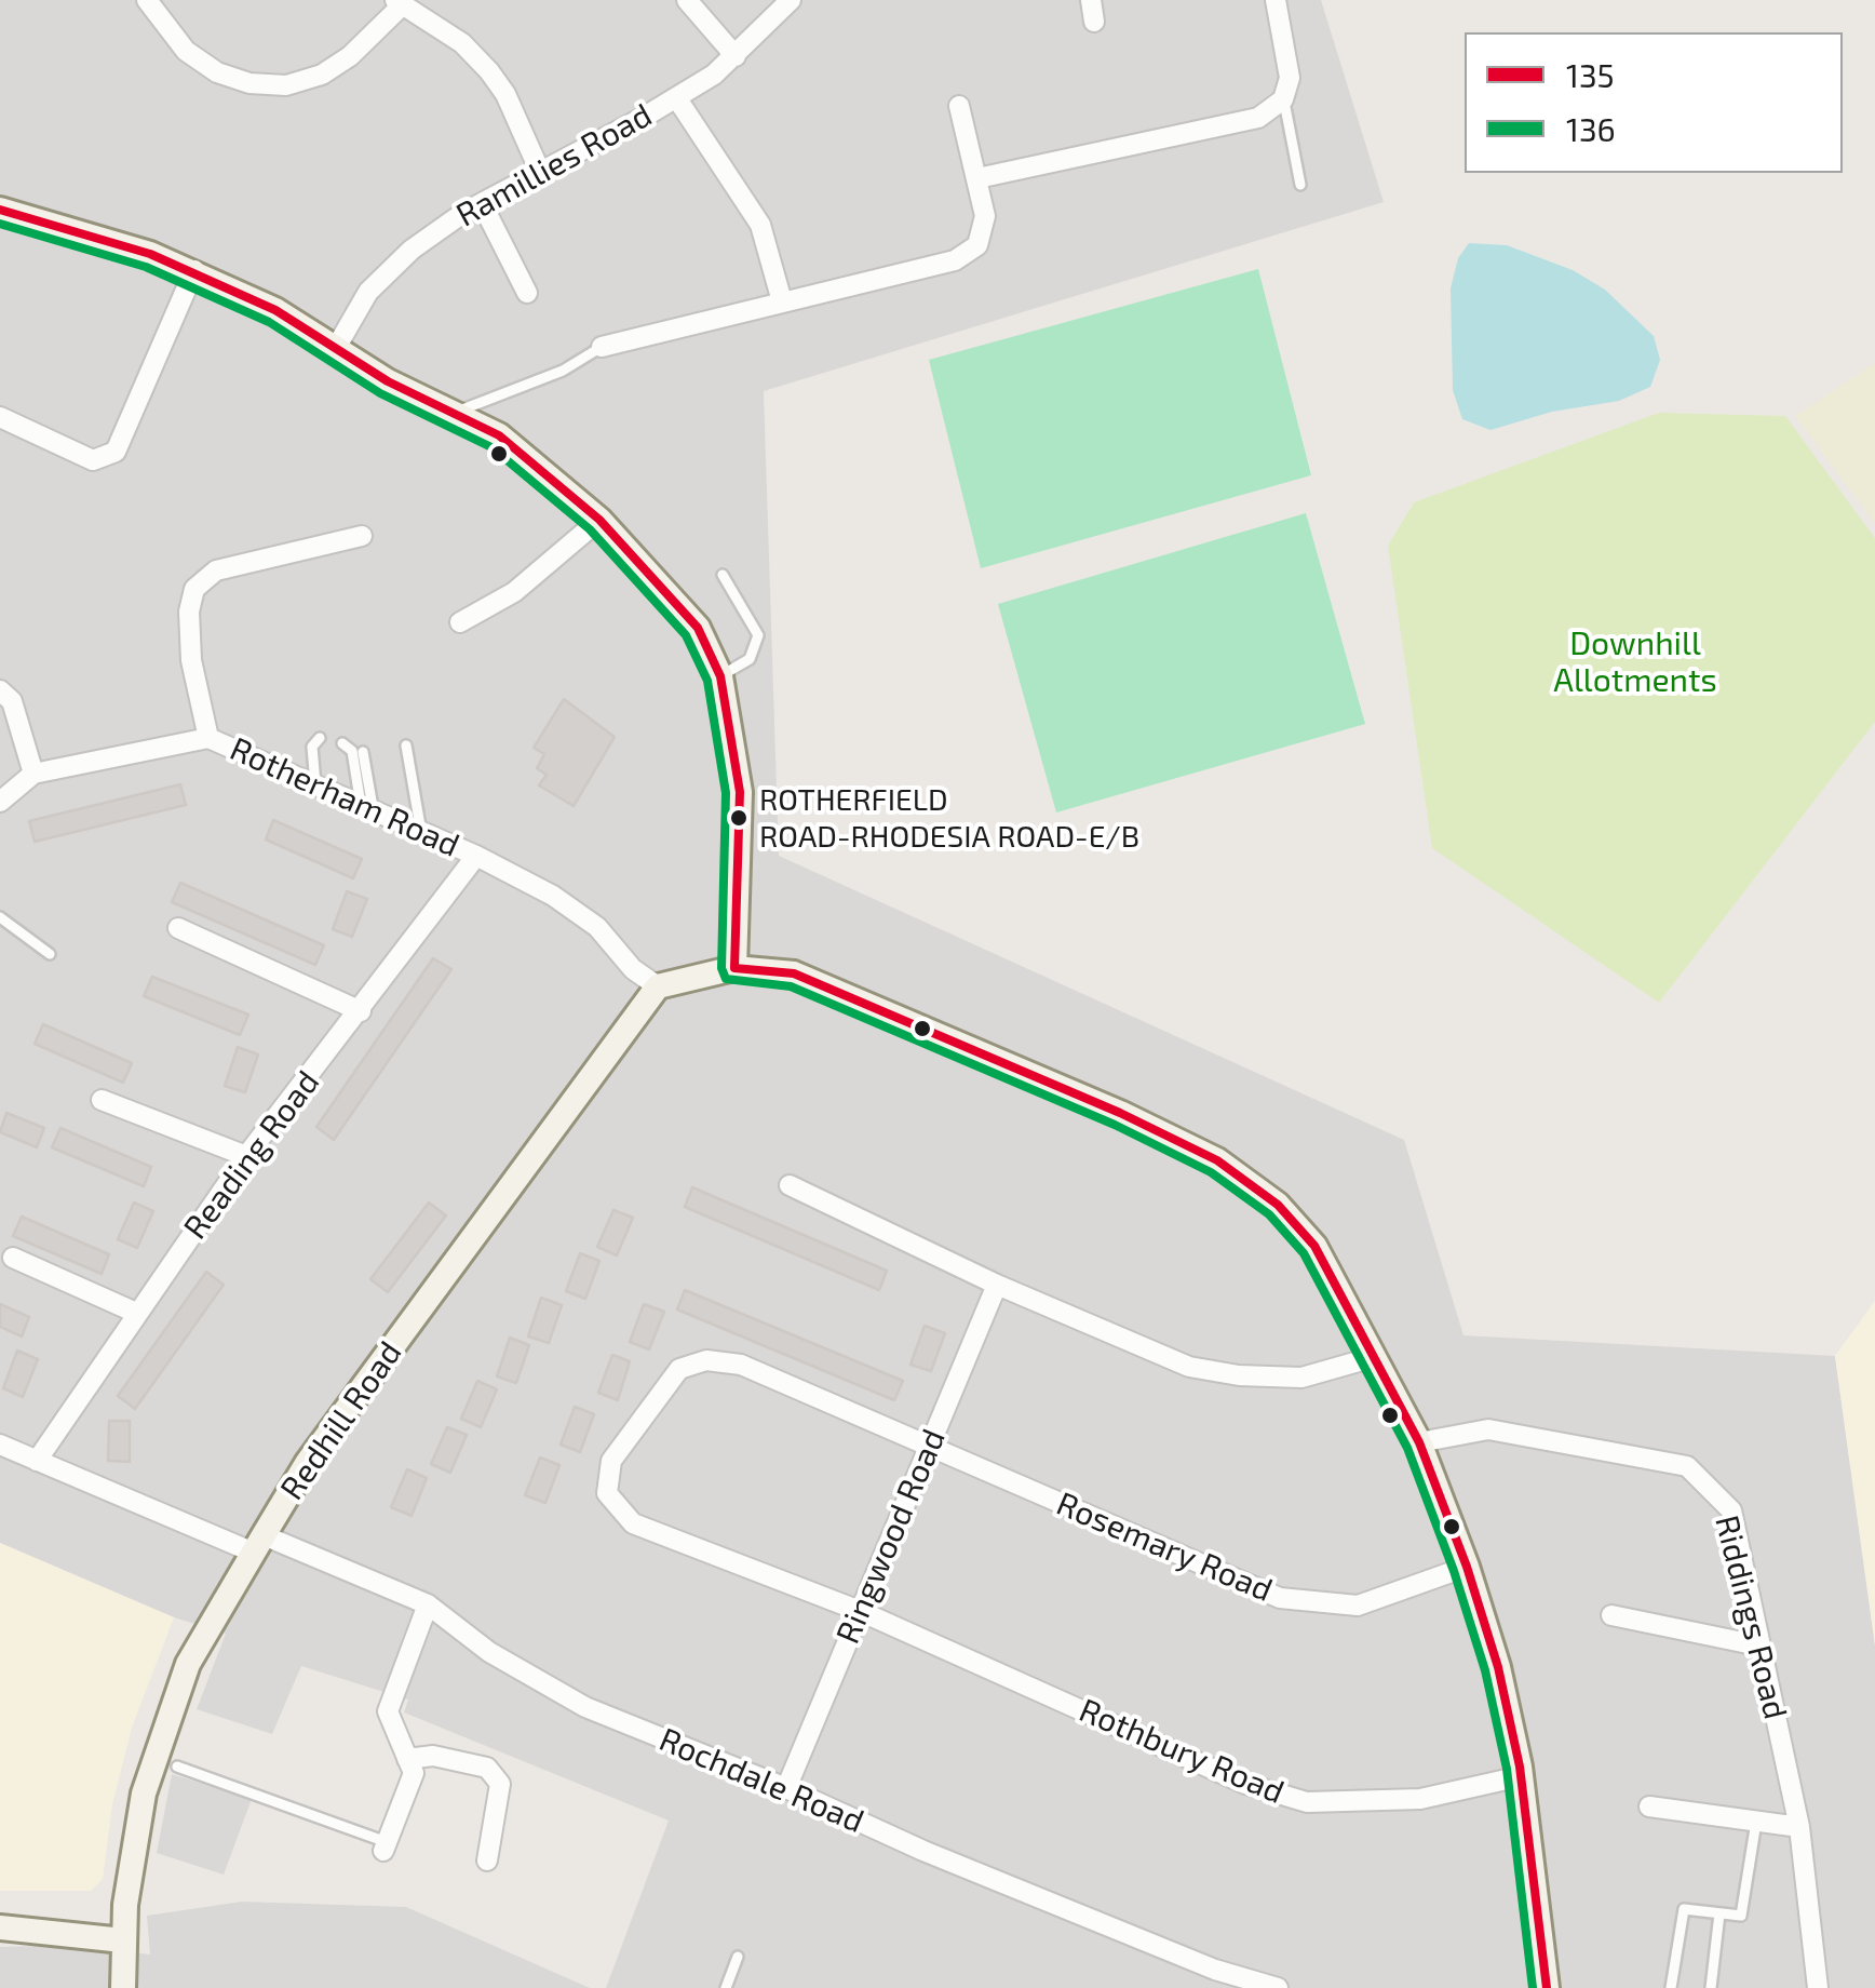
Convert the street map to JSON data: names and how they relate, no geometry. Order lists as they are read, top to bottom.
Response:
{
  "streets": {
    "street": [
      "Ramillies Road",
      "Rotherham Road",
      "Reading Road",
      "Redhill Road",
      "Ringwood Road",
      "Rosemary Road",
      "Riddings Road",
      "Rothbury Road",
      "Rochdale Road"
    ]
  },
  "crossings": [
    ["Rotherham Road", "Reading Road"],
    ["Rotherham Road", "Redhill Road"],
    ["Redhill Road", "Rochdale Road"],
    ["Ringwood Road", "Rosemary Road"],
    ["Ringwood Road", "Rothbury Road"],
    ["Ringwood Road", "Rochdale Road"],
    ["Rosemary Road", "Rothbury Road"]
  ],
  "parks": ["Downhill Allotments"],
  "places": ["ROTHERFIELD ROAD-RHODESIA ROAD-E/B"],
  "lines": ["transit line 135", "transit line 136"],
  "legend": ["135", "136"]
}
